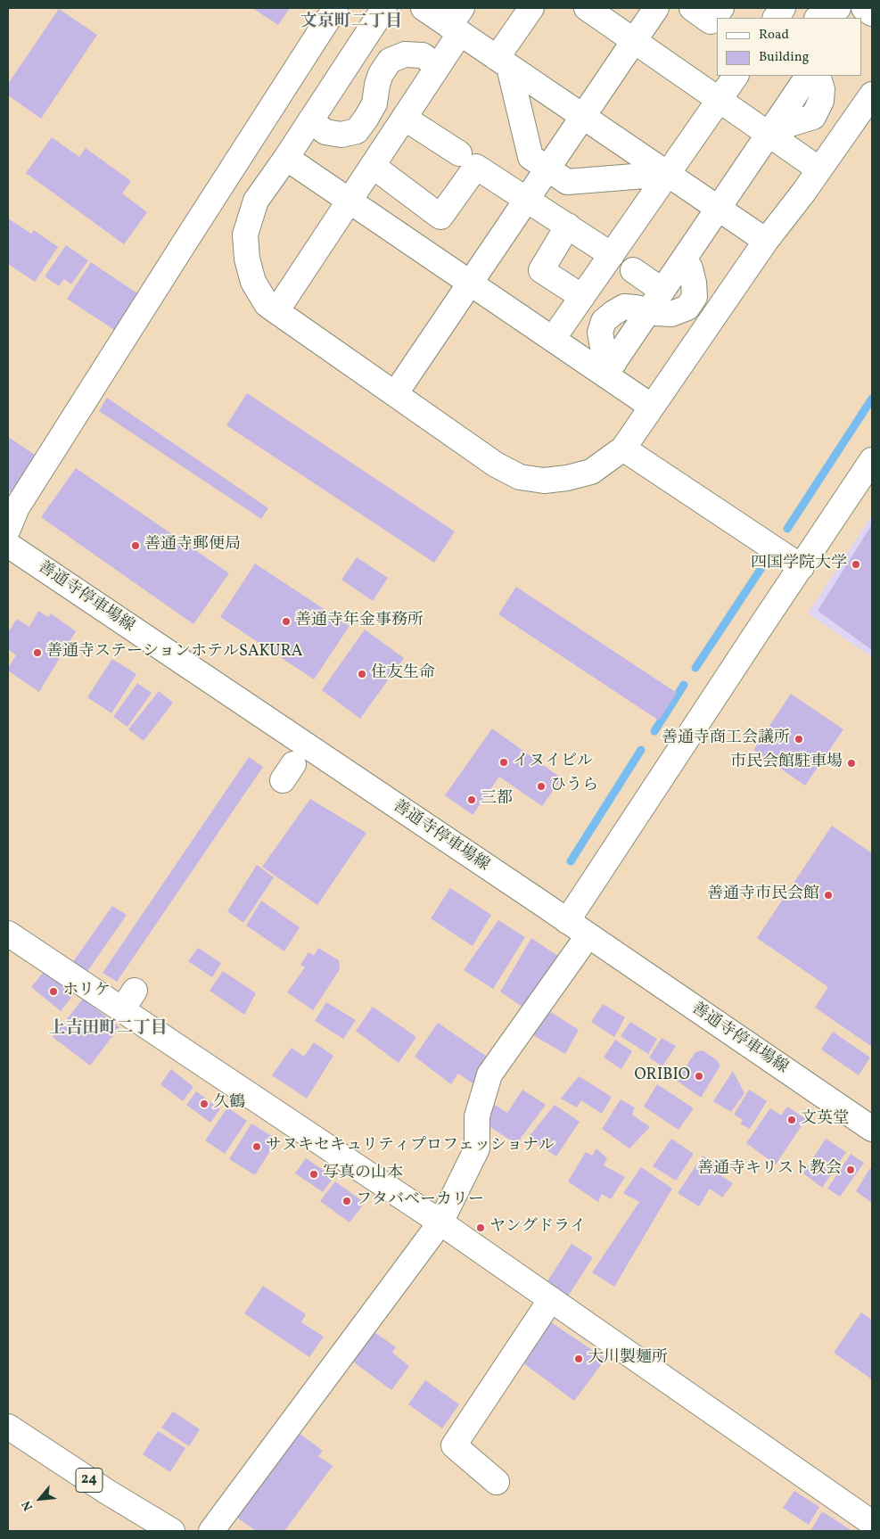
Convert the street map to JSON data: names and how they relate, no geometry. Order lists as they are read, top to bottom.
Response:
{
  "streets": {
    "street": ["善通寺停車場線", "24"]
  },
  "districts": ["文京町二丁目", "上吉田町二丁目"],
  "places": [
    "善通寺郵便局",
    "四国学院大学",
    "善通寺年金事務所",
    "善通寺ステーションホテルSAKURA",
    "住友生命",
    "善通寺商工会議所",
    "イヌイビル",
    "市民会館駐車場",
    "ひうら",
    "三都",
    "善通寺市民会館",
    "ホリケ",
    "ORIBIO",
    "久鶴",
    "文英堂",
    "サヌキセキュリティプロフェッショナル",
    "善通寺キリスト教会",
    "写真の山本",
    "フタバベーカリー",
    "ヤングドライ",
    "大川製麺所"
  ],
  "legend": ["Road", "Building"],
  "north": "bottom left"
}
